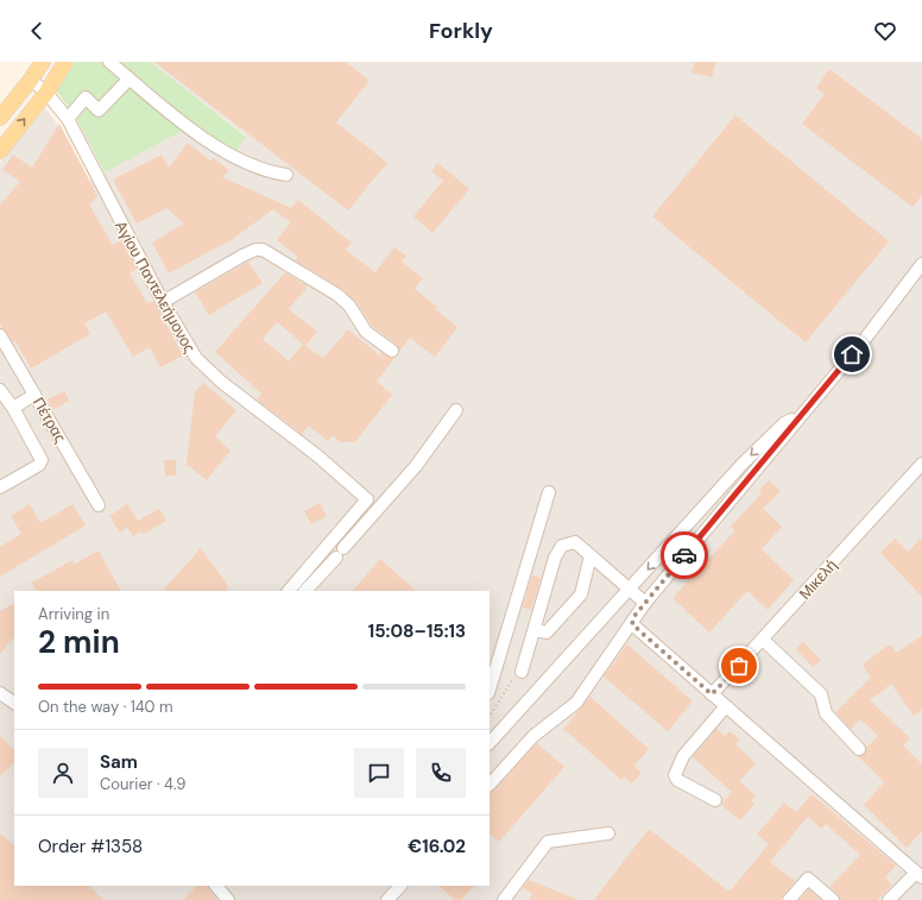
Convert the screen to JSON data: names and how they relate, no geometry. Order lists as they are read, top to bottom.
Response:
{
  "streets": {
    "street": ["Αγίου Παντελεήμονος", "Πέτρας", "Μικελή"]
  },
  "page": {
    "header": "Forkly",
    "heading": ["2 min", "Arriving in", "15:08–15:13"],
    "panel": [
      "Sam",
      "Courier · 4.9",
      "Order #1358",
      "€16.02"
    ],
    "bar": "On the way · 140 m"
  }
}
